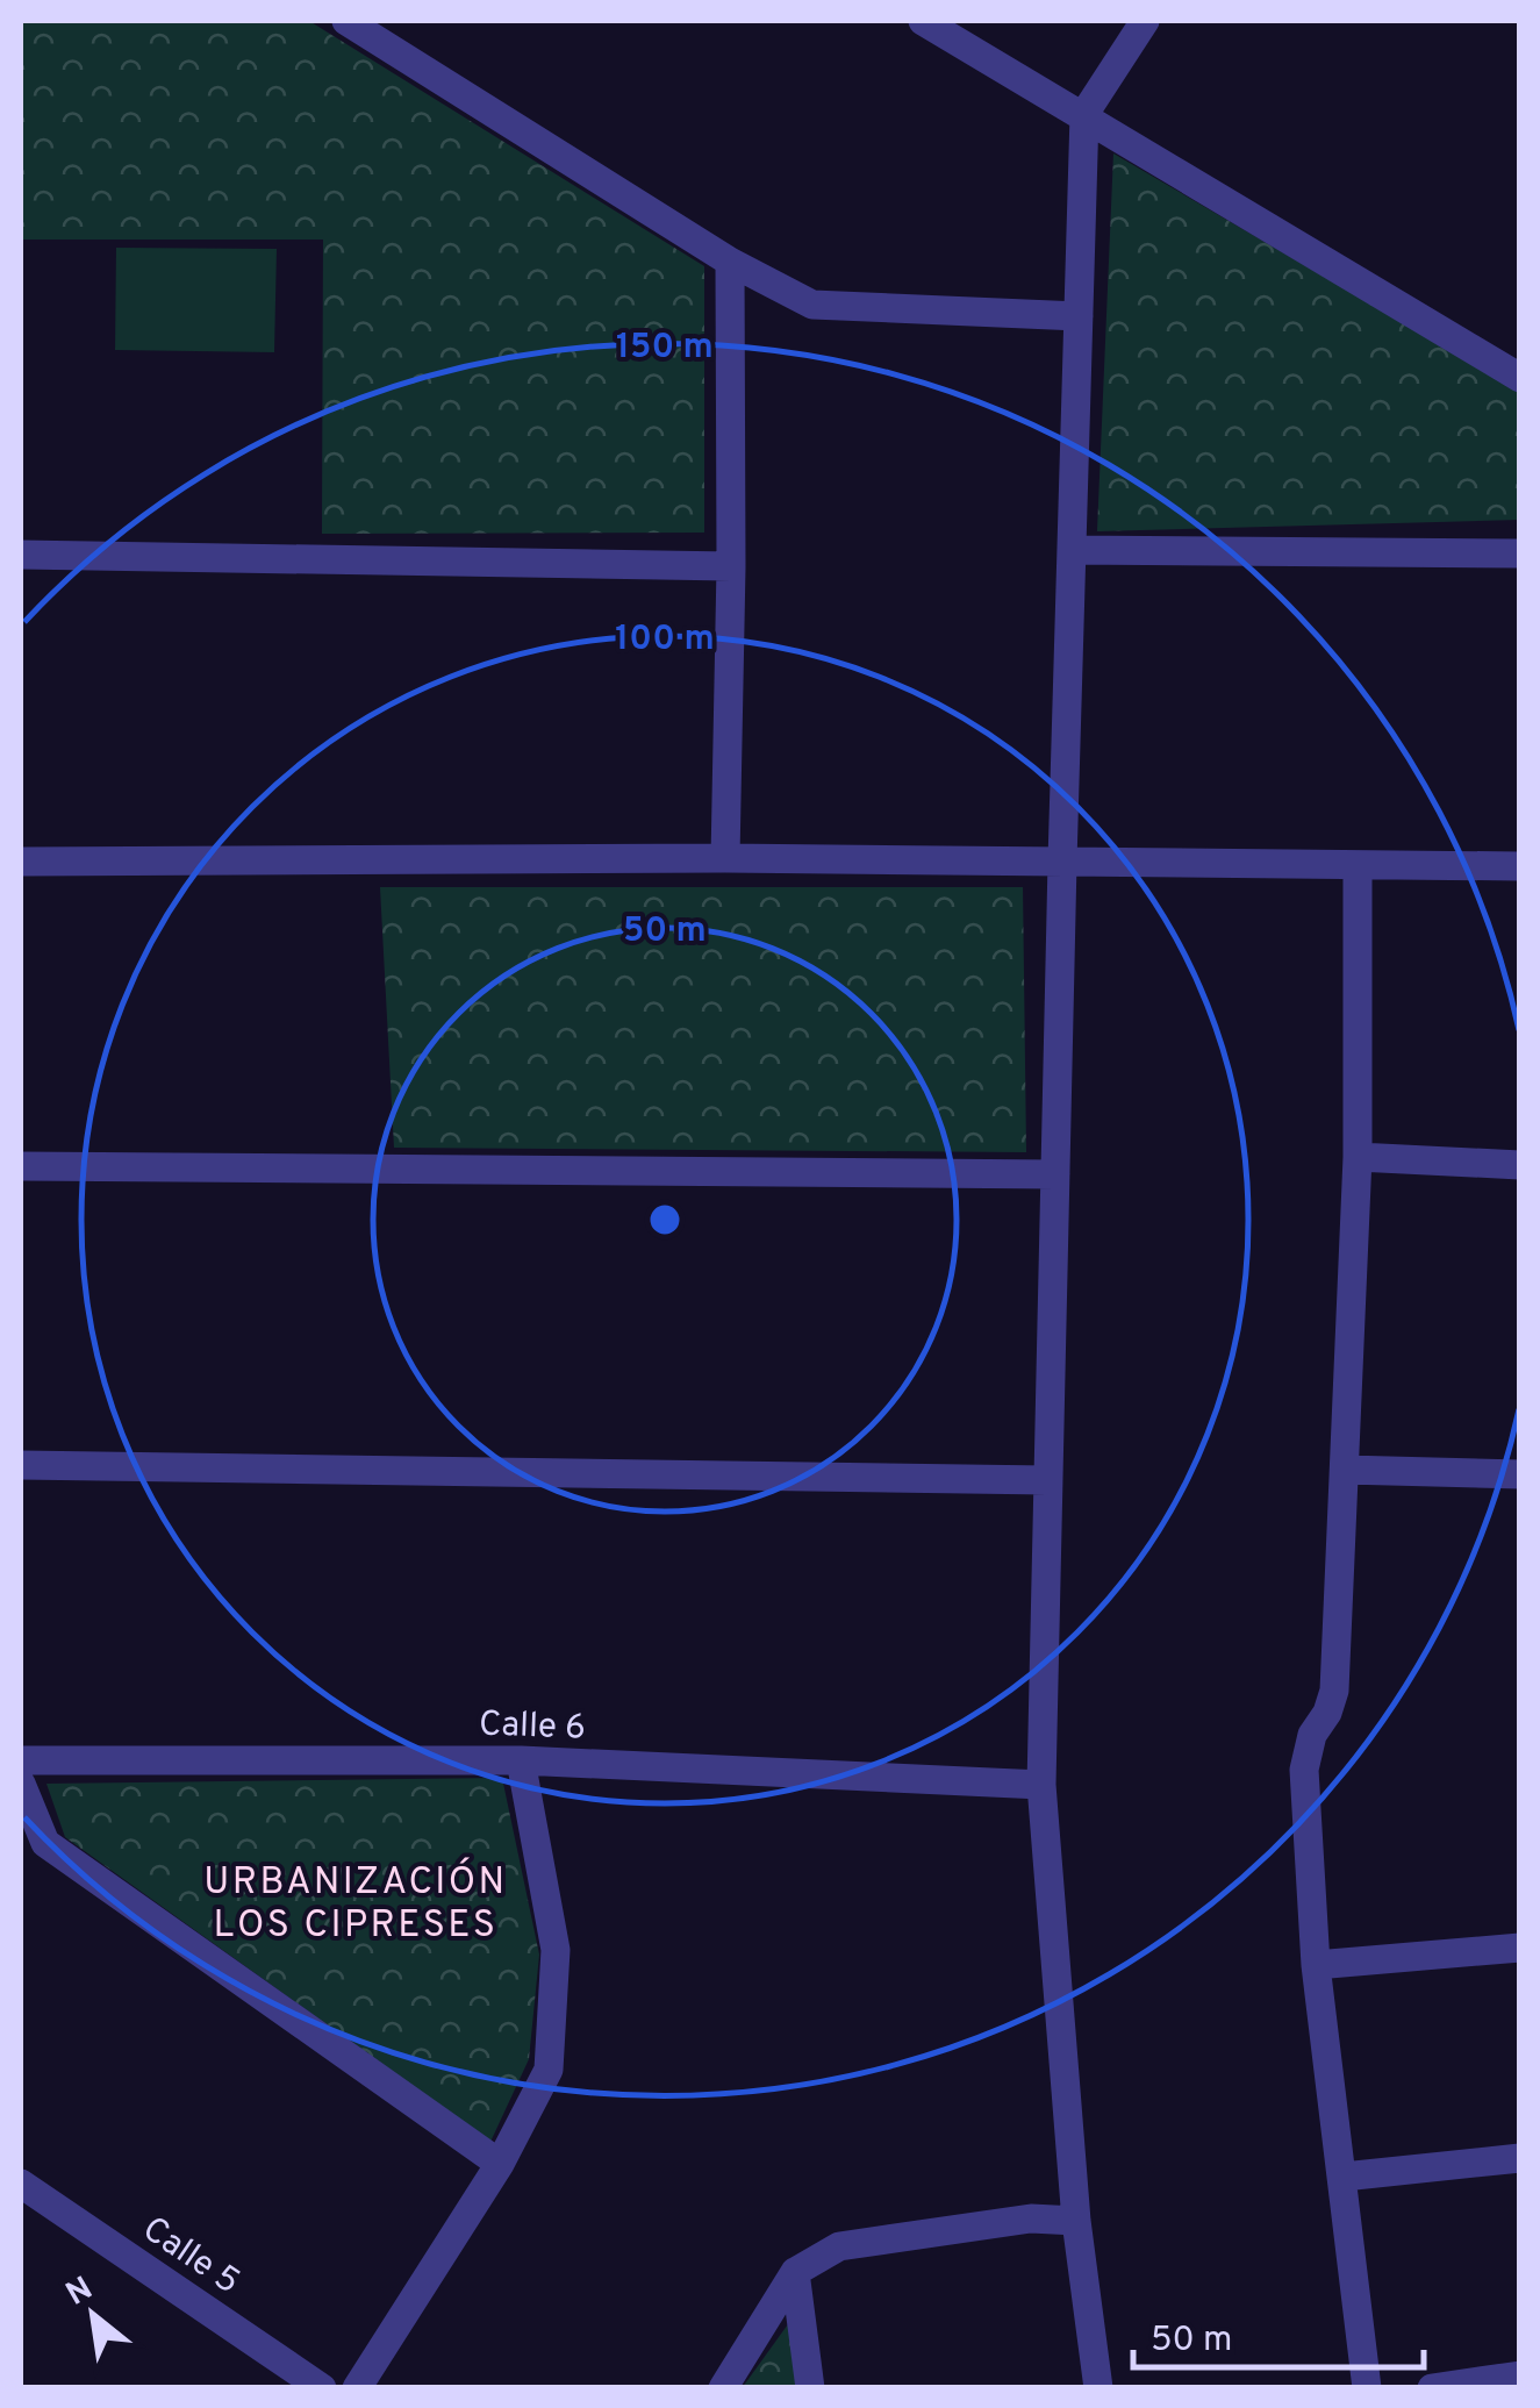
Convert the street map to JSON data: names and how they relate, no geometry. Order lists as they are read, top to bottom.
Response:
{
  "streets": {
    "street": ["Calle 6", "Calle 5"]
  },
  "districts": ["URBANIZACIÓN LOS CIPRESES"],
  "scale_bar": "50 m",
  "north": "top left",
  "rings": ["150 m", "100 m", "50 m"]
}
